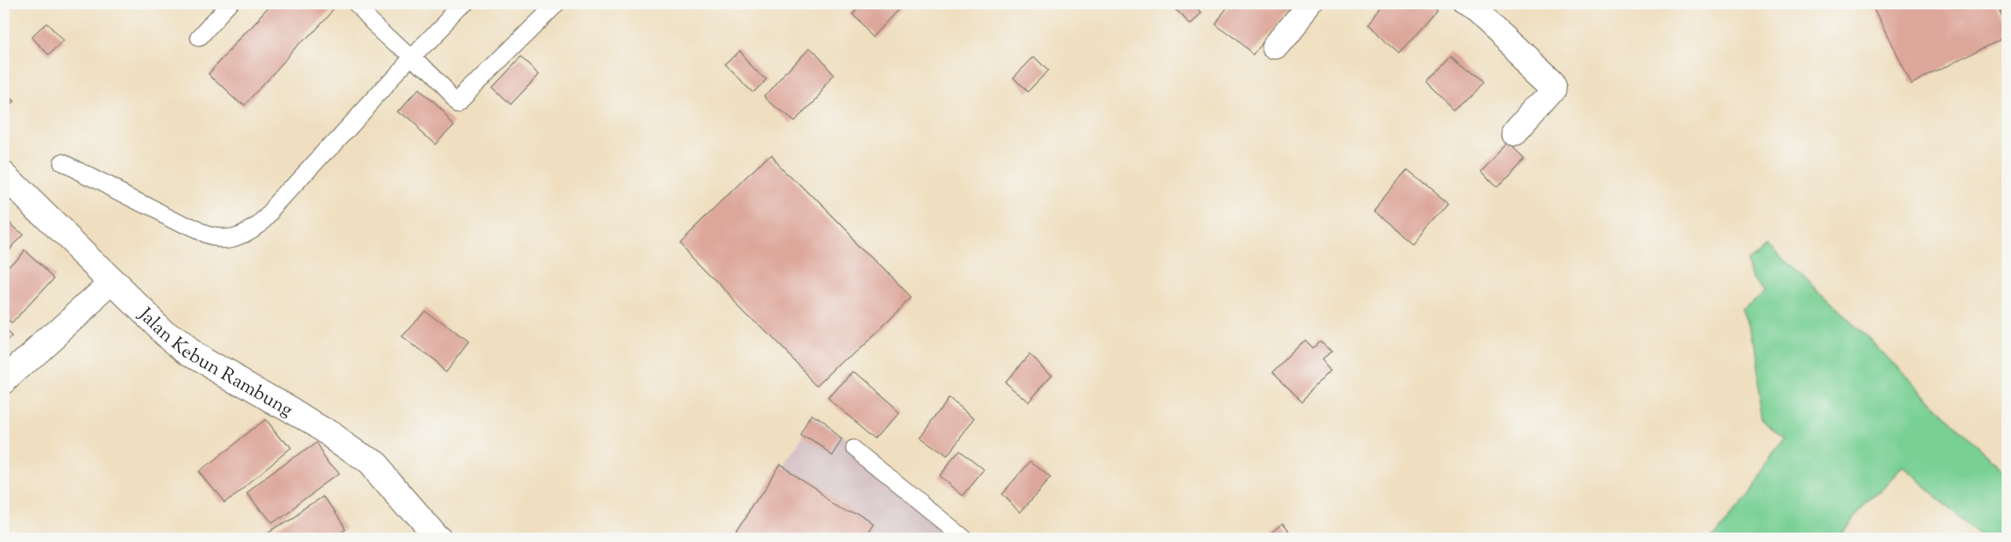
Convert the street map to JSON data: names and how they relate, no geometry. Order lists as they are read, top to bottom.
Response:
{
  "streets": {
    "street": ["Jalan Kebun Rambung"]
  }
}
